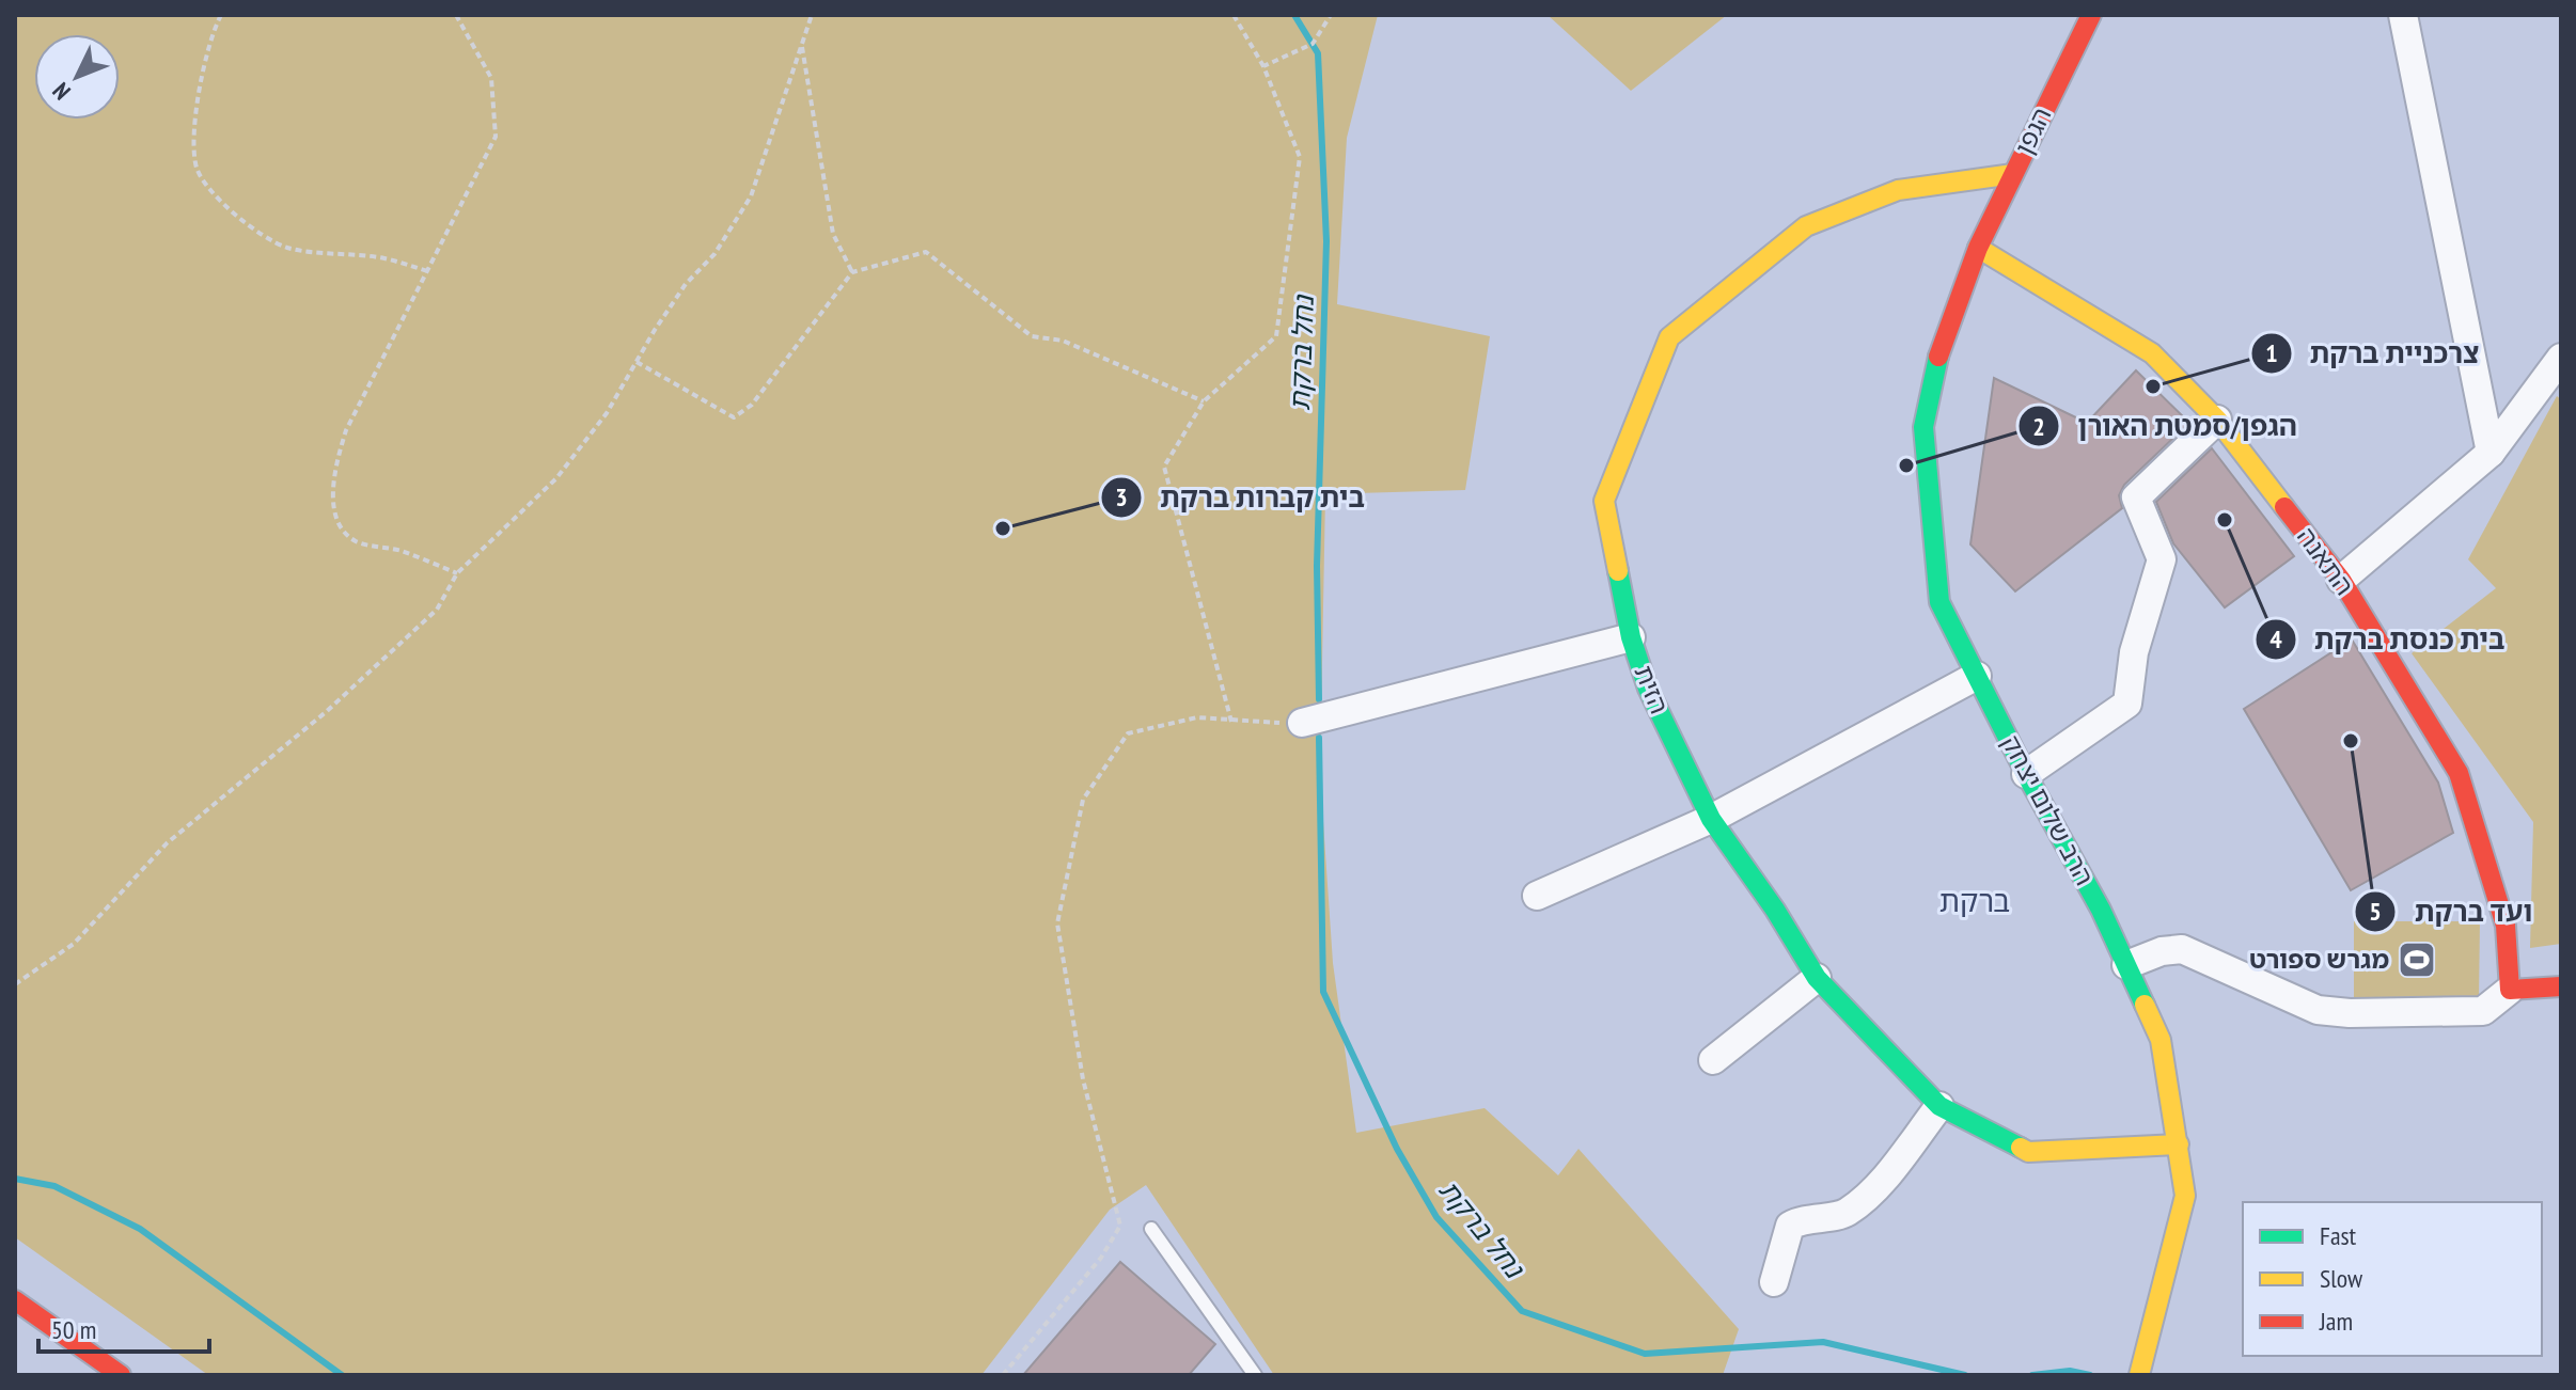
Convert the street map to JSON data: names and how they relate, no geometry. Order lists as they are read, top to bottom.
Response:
{
  "streets": {
    "street": [
      "הגפן",
      "התאנה",
      "הזית",
      "הרב שלום יצחק"
    ]
  },
  "crossings": [
    ["הגפן", "התאנה"],
    ["הגפן", "הזית"],
    ["הגפן", "הרב שלום יצחק"],
    ["התאנה", "הרב שלום יצחק"],
    ["הזית", "הרב שלום יצחק"]
  ],
  "districts": ["ברקת"],
  "water": ["נחל ברקת"],
  "places": {
    "other": [
      "צרכניית ברקת",
      "הגפן/סמטת האורן",
      "בית כנסת ברקת",
      "בית קברות ברקת",
      "ועד ברקת"
    ],
    "sports": ["מגרש ספורט"]
  },
  "legend": ["Fast", "Slow", "Jam"],
  "scale_bar": "50 m",
  "north": "bottom left"
}
